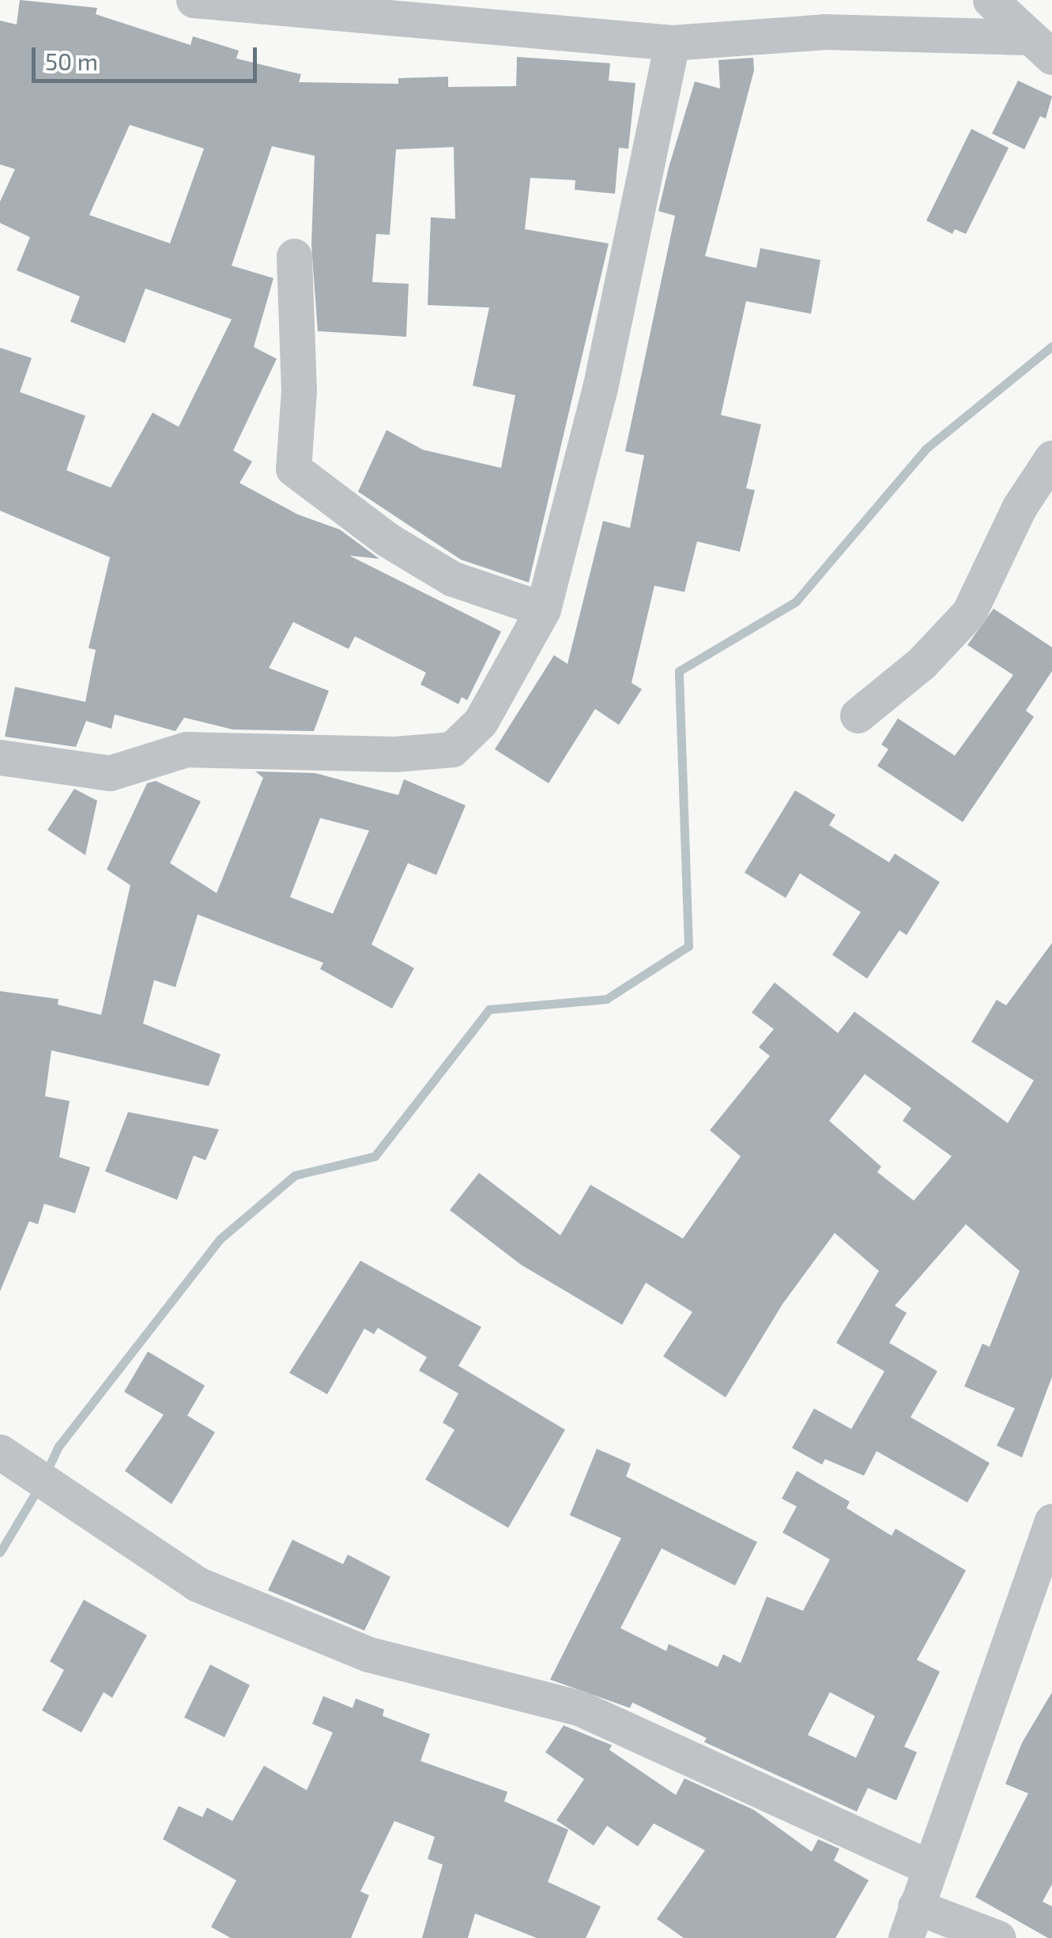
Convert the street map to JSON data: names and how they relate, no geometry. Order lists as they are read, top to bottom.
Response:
{
  "scale_bar": "50 m"
}
